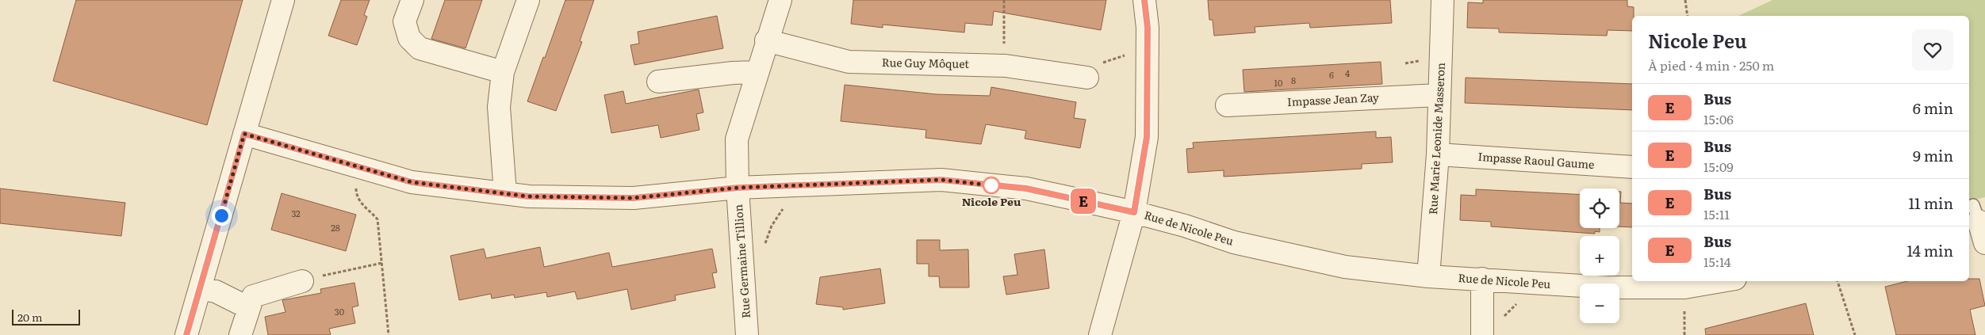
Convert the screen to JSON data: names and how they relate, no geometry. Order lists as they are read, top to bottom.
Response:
{
  "streets": {
    "street": [
      "Rue Guy Môquet",
      "Impasse Jean Zay",
      "Rue Marie Leonide Masseron",
      "Impasse Raoul Gaume",
      "Rue de Nicole Peu",
      "Rue Germaine Tillion"
    ]
  },
  "crossings": [
    ["Impasse Jean Zay", "Rue Marie Leonide Masseron"],
    ["Rue Marie Leonide Masseron", "Impasse Raoul Gaume"],
    ["Rue Marie Leonide Masseron", "Rue de Nicole Peu"],
    ["Rue de Nicole Peu", "Rue Germaine Tillion"]
  ],
  "places": ["Nicole Peu"],
  "lines": ["bus line E"],
  "house_numbers": [
    "4",
    "6",
    "8",
    "10",
    "32",
    "28",
    "30"
  ],
  "scale_bar": "20 m",
  "page": {
    "on_map": "E",
    "heading": ["Nicole Peu", "À pied · 4 min · 250 m"],
    "list": [
      {
        "mark": "E",
        "name": "Bus",
        "note": "15:06",
        "value": "6 min"
      },
      {
        "mark": "E",
        "name": "Bus",
        "note": "15:09",
        "value": "9 min"
      },
      {
        "mark": "E",
        "name": "Bus",
        "note": "15:11",
        "value": "11 min"
      },
      {
        "mark": "E",
        "name": "Bus",
        "note": "15:14",
        "value": "14 min"
      }
    ],
    "map_buttons": ["+", "−"],
    "scale": "20 m"
  }
}
